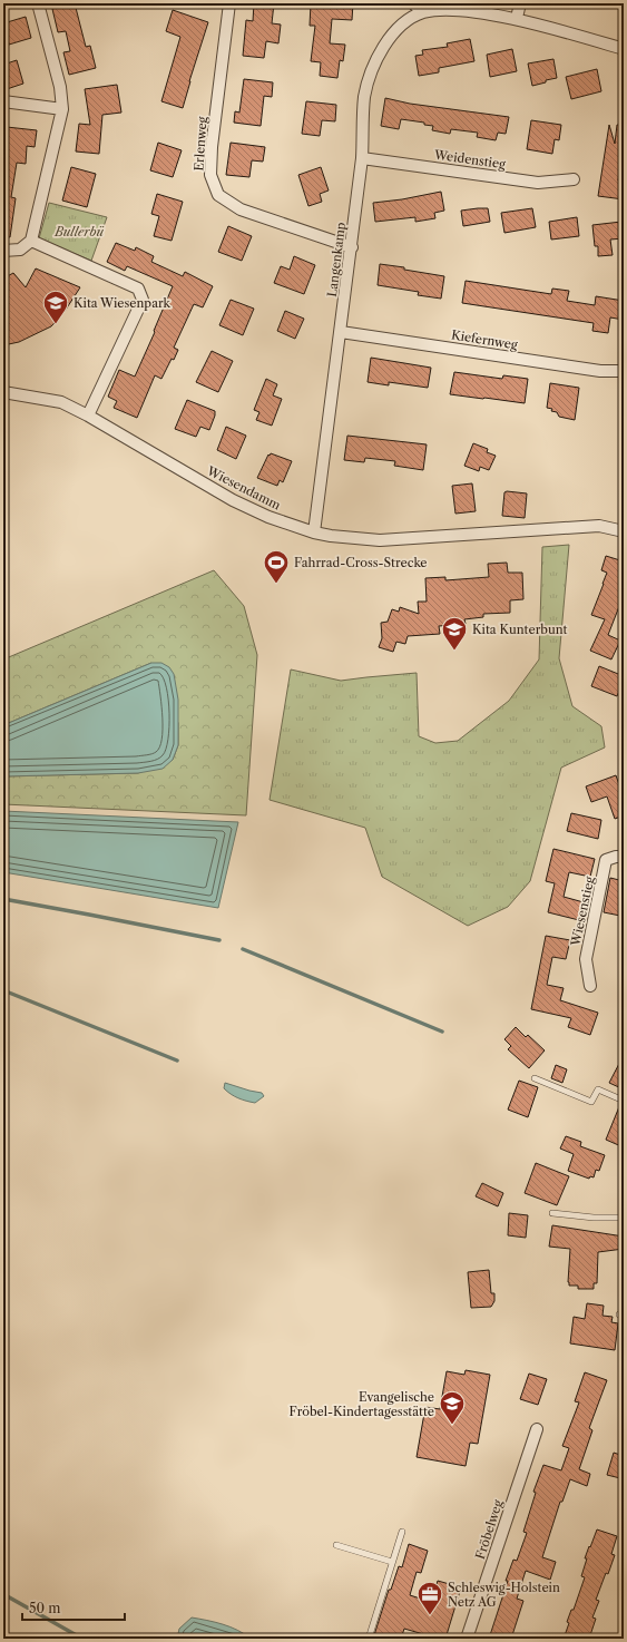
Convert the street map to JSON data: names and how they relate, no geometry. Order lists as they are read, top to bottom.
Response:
{
  "streets": {
    "street": [
      "Erlenweg",
      "Weidenstieg",
      "Langenkamp",
      "Kiefernweg",
      "Wiesendamm",
      "Wiesenstieg",
      "Fröbelweg"
    ]
  },
  "crossings": [
    ["Erlenweg", "Langenkamp"],
    ["Weidenstieg", "Langenkamp"],
    ["Langenkamp", "Kiefernweg"],
    ["Langenkamp", "Wiesendamm"]
  ],
  "parks": ["Bullerbü"],
  "places": {
    "school or university": ["Kita Wiesenpark", "Kita Kunterbunt", "Evangelische Fröbel-Kindertagesstätte"],
    "sports": ["Fahrrad-Cross-Strecke"],
    "office": ["Schleswig-Holstein Netz AG"]
  },
  "scale_bar": "50 m"
}
